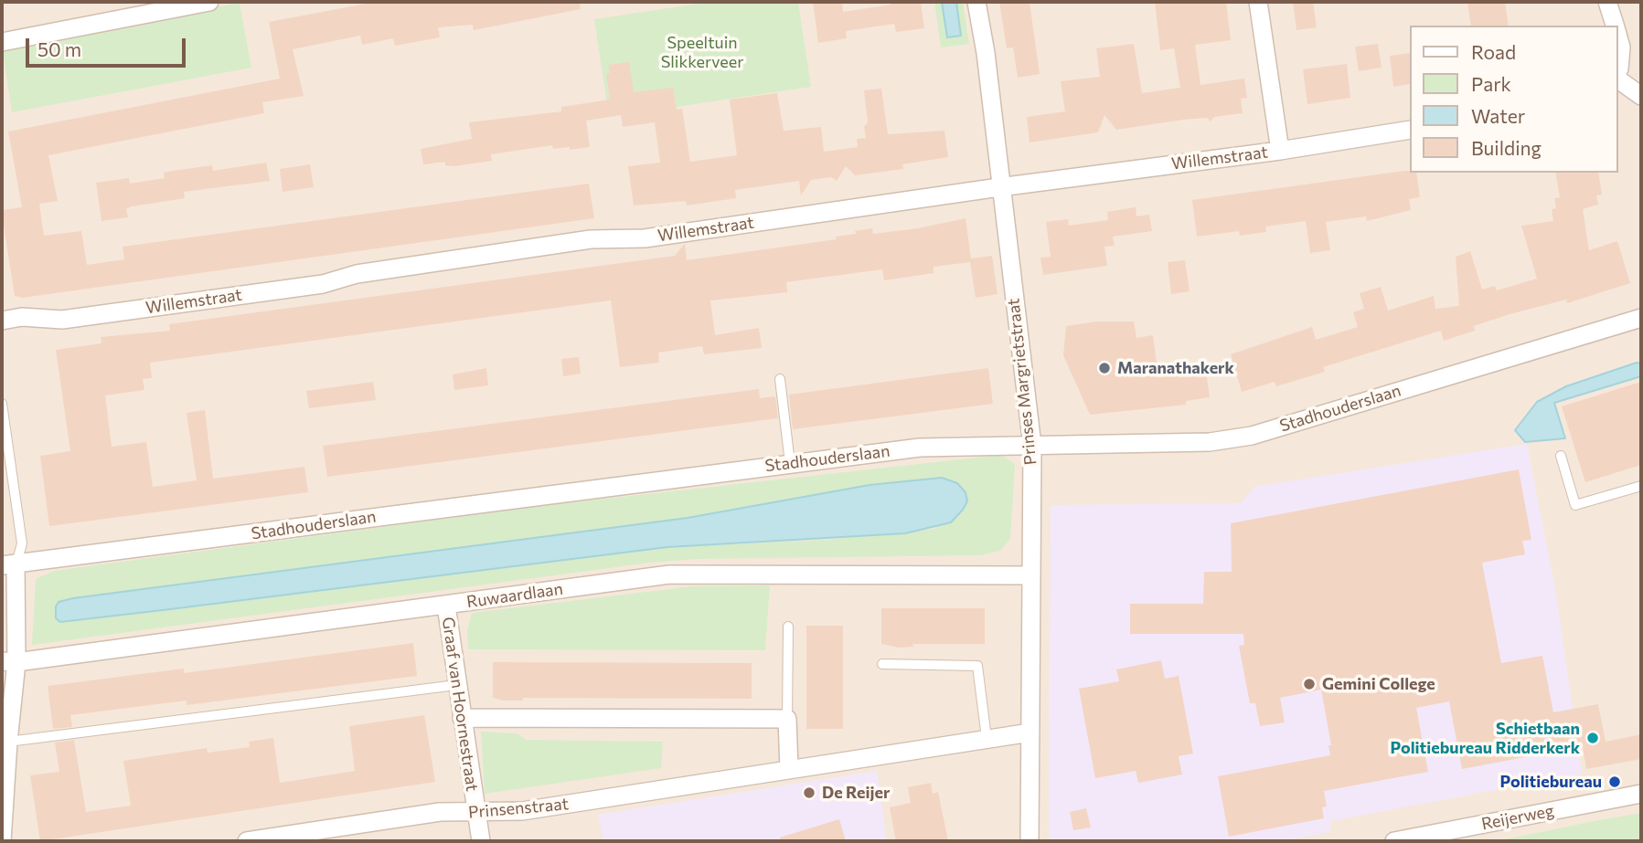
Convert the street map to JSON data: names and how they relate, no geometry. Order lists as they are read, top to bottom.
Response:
{
  "streets": {
    "street": [
      "Willemstraat",
      "Prinses Margrietstraat",
      "Stadhouderslaan",
      "Ruwaardlaan",
      "Graaf van Hoornestraat",
      "Prinsenstraat",
      "Reijerweg"
    ]
  },
  "crossings": [
    ["Willemstraat", "Prinses Margrietstraat"],
    ["Prinses Margrietstraat", "Stadhouderslaan"],
    ["Prinses Margrietstraat", "Ruwaardlaan"],
    ["Prinses Margrietstraat", "Prinsenstraat"],
    ["Ruwaardlaan", "Graaf van Hoornestraat"],
    ["Graaf van Hoornestraat", "Prinsenstraat"]
  ],
  "parks": ["Speeltuin Slikkerveer"],
  "places": [
    "Maranathakerk",
    "Gemini College",
    "Schietbaan Politiebureau Ridderkerk",
    "Politiebureau",
    "De Reijer"
  ],
  "legend": [
    "Road",
    "Park",
    "Water",
    "Building"
  ],
  "scale_bar": "50 m"
}
